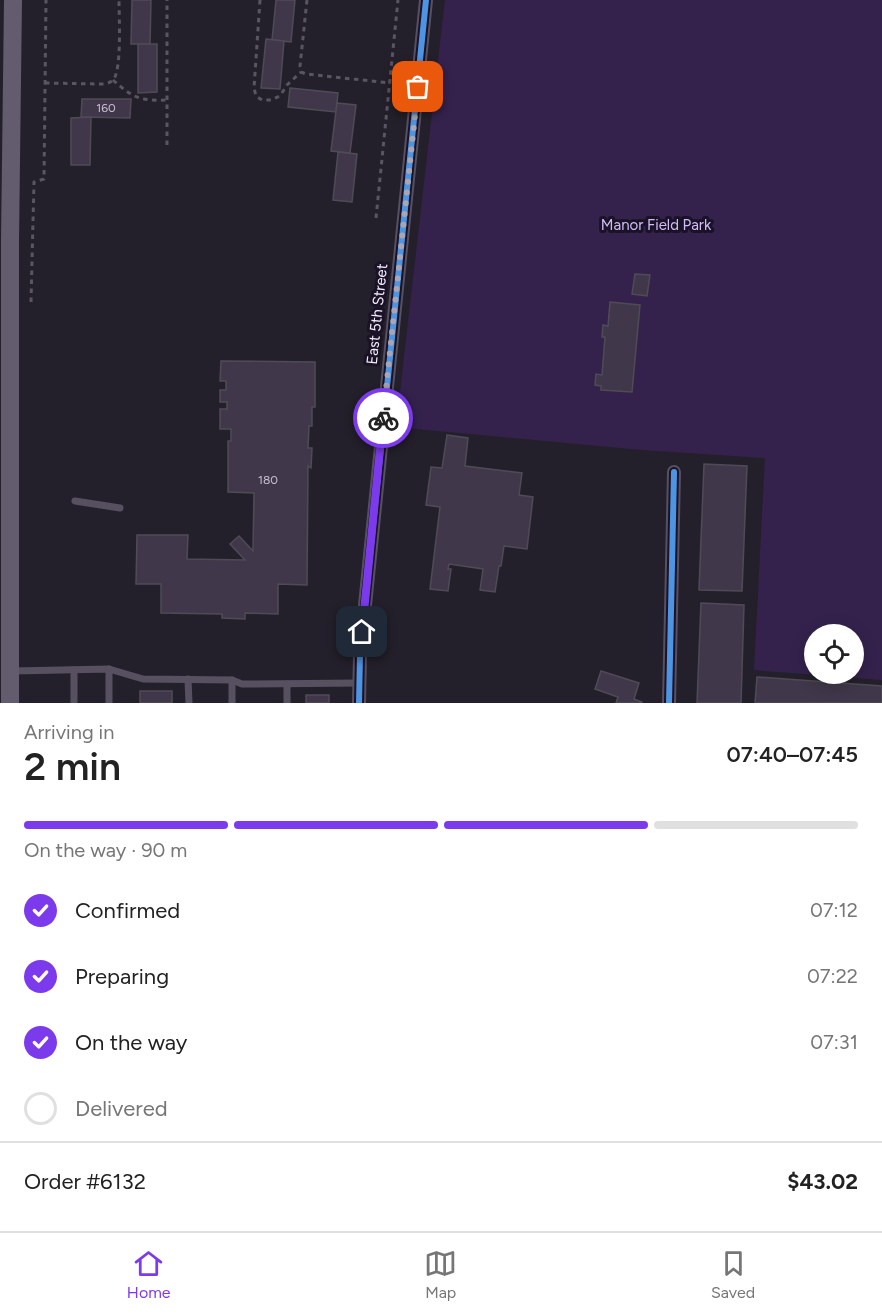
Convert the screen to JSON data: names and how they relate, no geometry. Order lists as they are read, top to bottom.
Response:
{
  "streets": {
    "street": ["East 5th Street"]
  },
  "parks": ["Manor Field Park"],
  "house_numbers": ["160", "180"],
  "page": {
    "heading": ["2 min", "Arriving in", "07:40–07:45"],
    "panel": ["Order #6132", "$43.02"],
    "bar": "On the way · 90 m",
    "list": [
      ["Confirmed", "07:12"],
      ["Preparing", "07:22"],
      ["On the way", "07:31"],
      "Delivered"
    ],
    "tabs": ["Home", "Map", "Saved"]
  }
}
